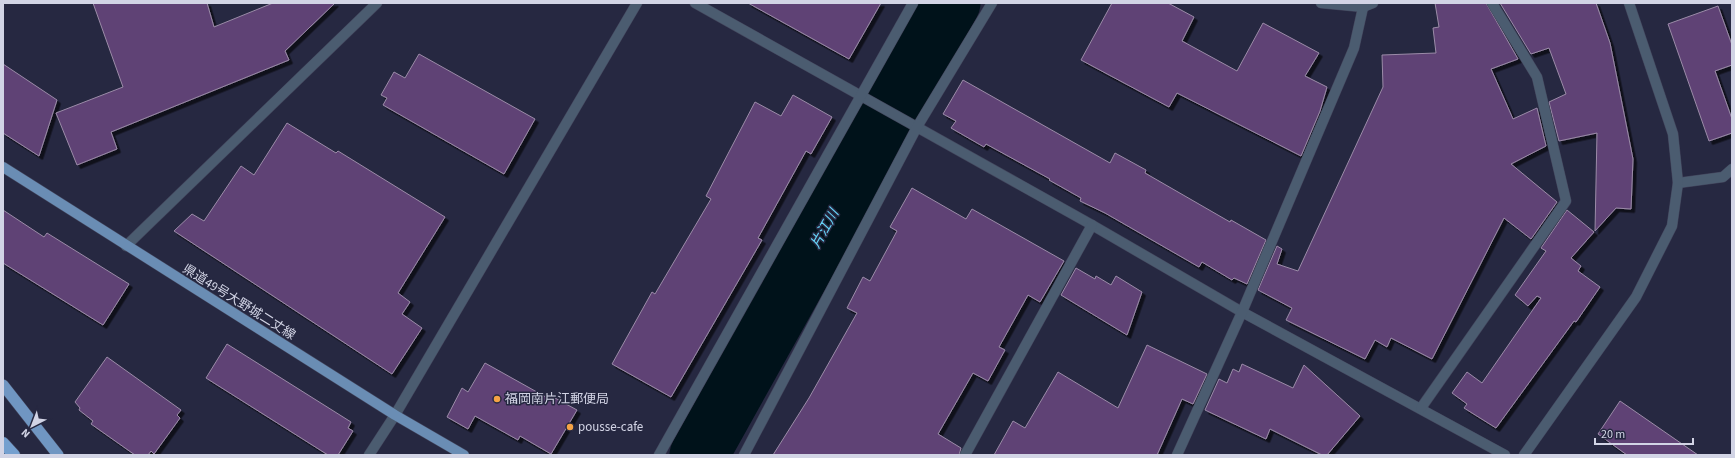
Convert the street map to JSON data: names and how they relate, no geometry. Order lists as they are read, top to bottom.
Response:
{
  "streets": {
    "main road": ["県道49号大野城二丈線"]
  },
  "water": ["片江川"],
  "places": ["福岡南片江郵便局", "pousse-cafe"],
  "scale_bar": "20 m",
  "north": "bottom left"
}
